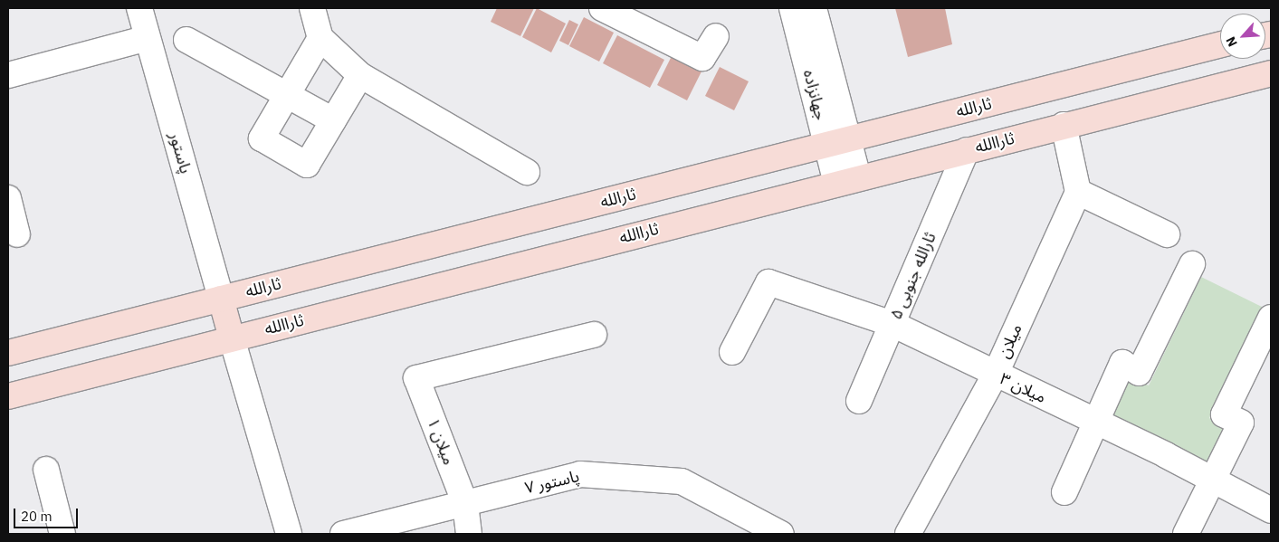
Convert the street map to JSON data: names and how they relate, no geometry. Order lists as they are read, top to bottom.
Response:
{
  "streets": {
    "main road": ["ثارالله", "ثاراالله"],
    "street": [
      "جهانزاده",
      "پاستور",
      "ثارالله جنوبی ۵",
      "میلان",
      "میلان ۳",
      "میلان ۱",
      "پاستور ۷"
    ]
  },
  "crossings": [
    ["جهانزاده", "ثارالله"],
    ["جهانزاده", "ثاراالله"],
    ["ثارالله", "پاستور"],
    ["ثاراالله", "ثارالله جنوبی ۵"],
    ["ثارالله جنوبی ۵", "میلان ۳"],
    ["میلان", "میلان ۳"],
    ["میلان ۱", "پاستور ۷"]
  ],
  "scale_bar": "20 m",
  "north": "bottom left"
}
